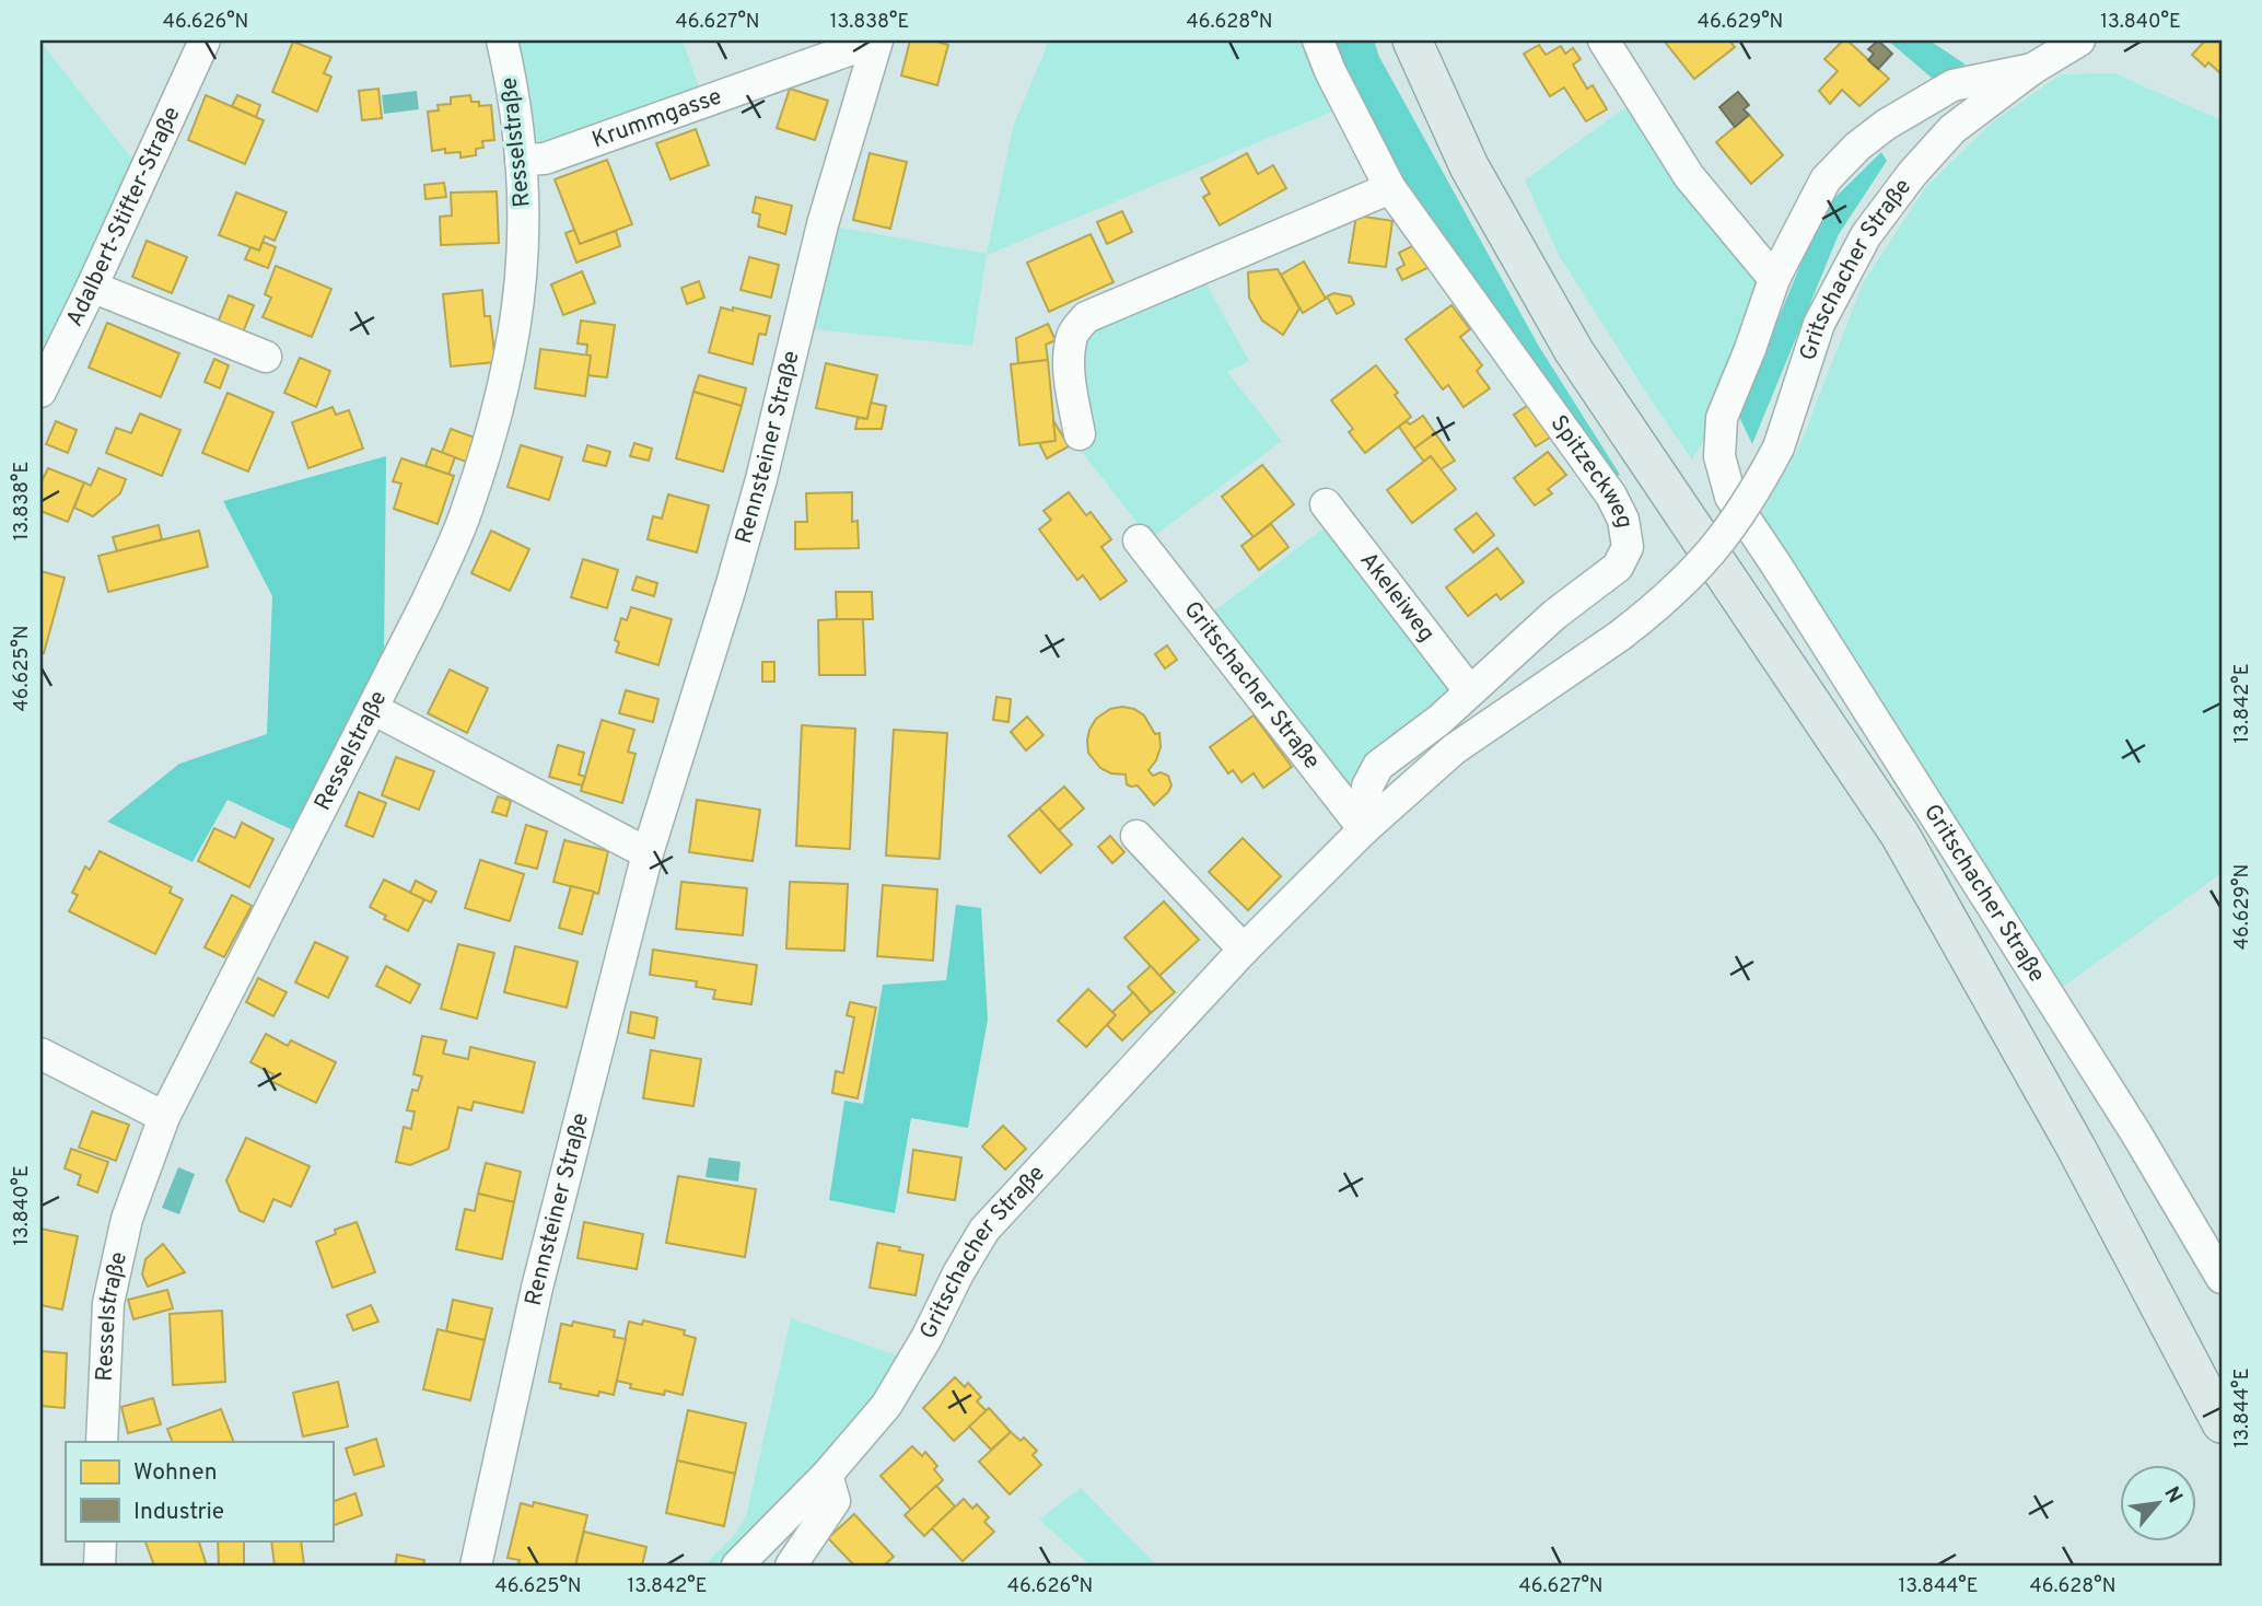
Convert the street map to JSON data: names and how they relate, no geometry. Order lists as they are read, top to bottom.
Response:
{
  "streets": {
    "street": [
      "Krummgasse",
      "Resselstraße",
      "Adalbert-Stifter-Straße",
      "Gritschacher Straße",
      "Rennsteiner Straße",
      "Spitzeckweg",
      "Akeleiweg"
    ]
  },
  "crossings": [
    ["Krummgasse", "Resselstraße"],
    ["Krummgasse", "Rennsteiner Straße"],
    ["Gritschacher Straße", "Spitzeckweg"],
    ["Spitzeckweg", "Akeleiweg"]
  ],
  "legend": ["Wohnen", "Industrie"],
  "north": "top right",
  "coordinates": [
    "46.626°N",
    "46.627°N",
    "13.838°E",
    "46.628°N",
    "46.629°N",
    "13.840°E",
    "46.625°N",
    "13.842°E",
    "13.844°E"
  ]
}
